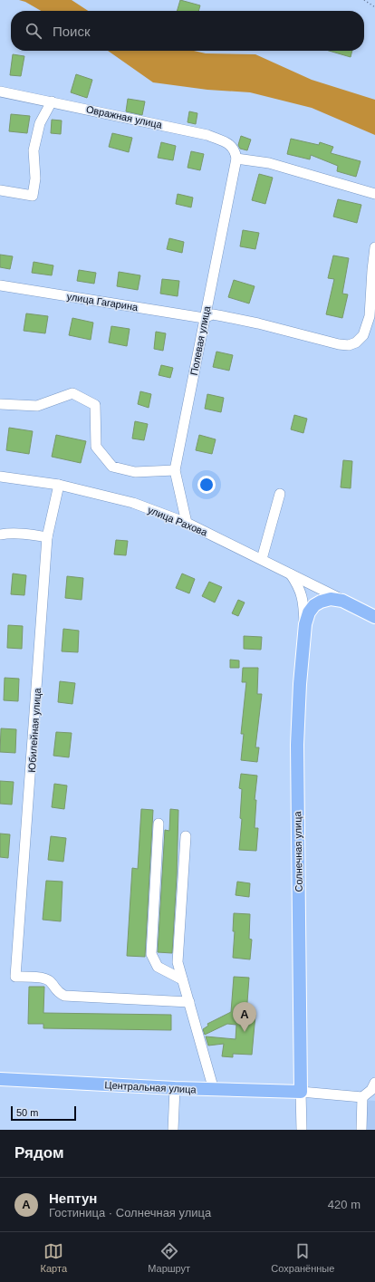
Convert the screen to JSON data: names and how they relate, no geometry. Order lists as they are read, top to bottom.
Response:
{
  "streets": {
    "main road": ["Солнечная улица", "Центральная улица"],
    "street": [
      "Овражная улица",
      "улица Гагарина",
      "Полевая улица",
      "улица Рахова",
      "Юбилейная улица"
    ]
  },
  "crossings": [
    ["Овражная улица", "Полевая улица"],
    ["улица Гагарина", "Полевая улица"],
    ["Полевая улица", "улица Рахова"],
    ["улица Рахова", "Юбилейная улица"],
    ["улица Рахова", "Солнечная улица"],
    ["Солнечная улица", "Центральная улица"]
  ],
  "scale_bar": "50 m",
  "page": {
    "search": "Поиск",
    "pins": "A",
    "scale": "50 m",
    "heading": "Рядом",
    "list": [
      {
        "mark": "A",
        "name": "Нептун",
        "note": "Гостиница · Солнечная улица",
        "value": "420 m"
      }
    ],
    "nav": ["Карта", "Маршрут", "Сохранённые"]
  }
}
